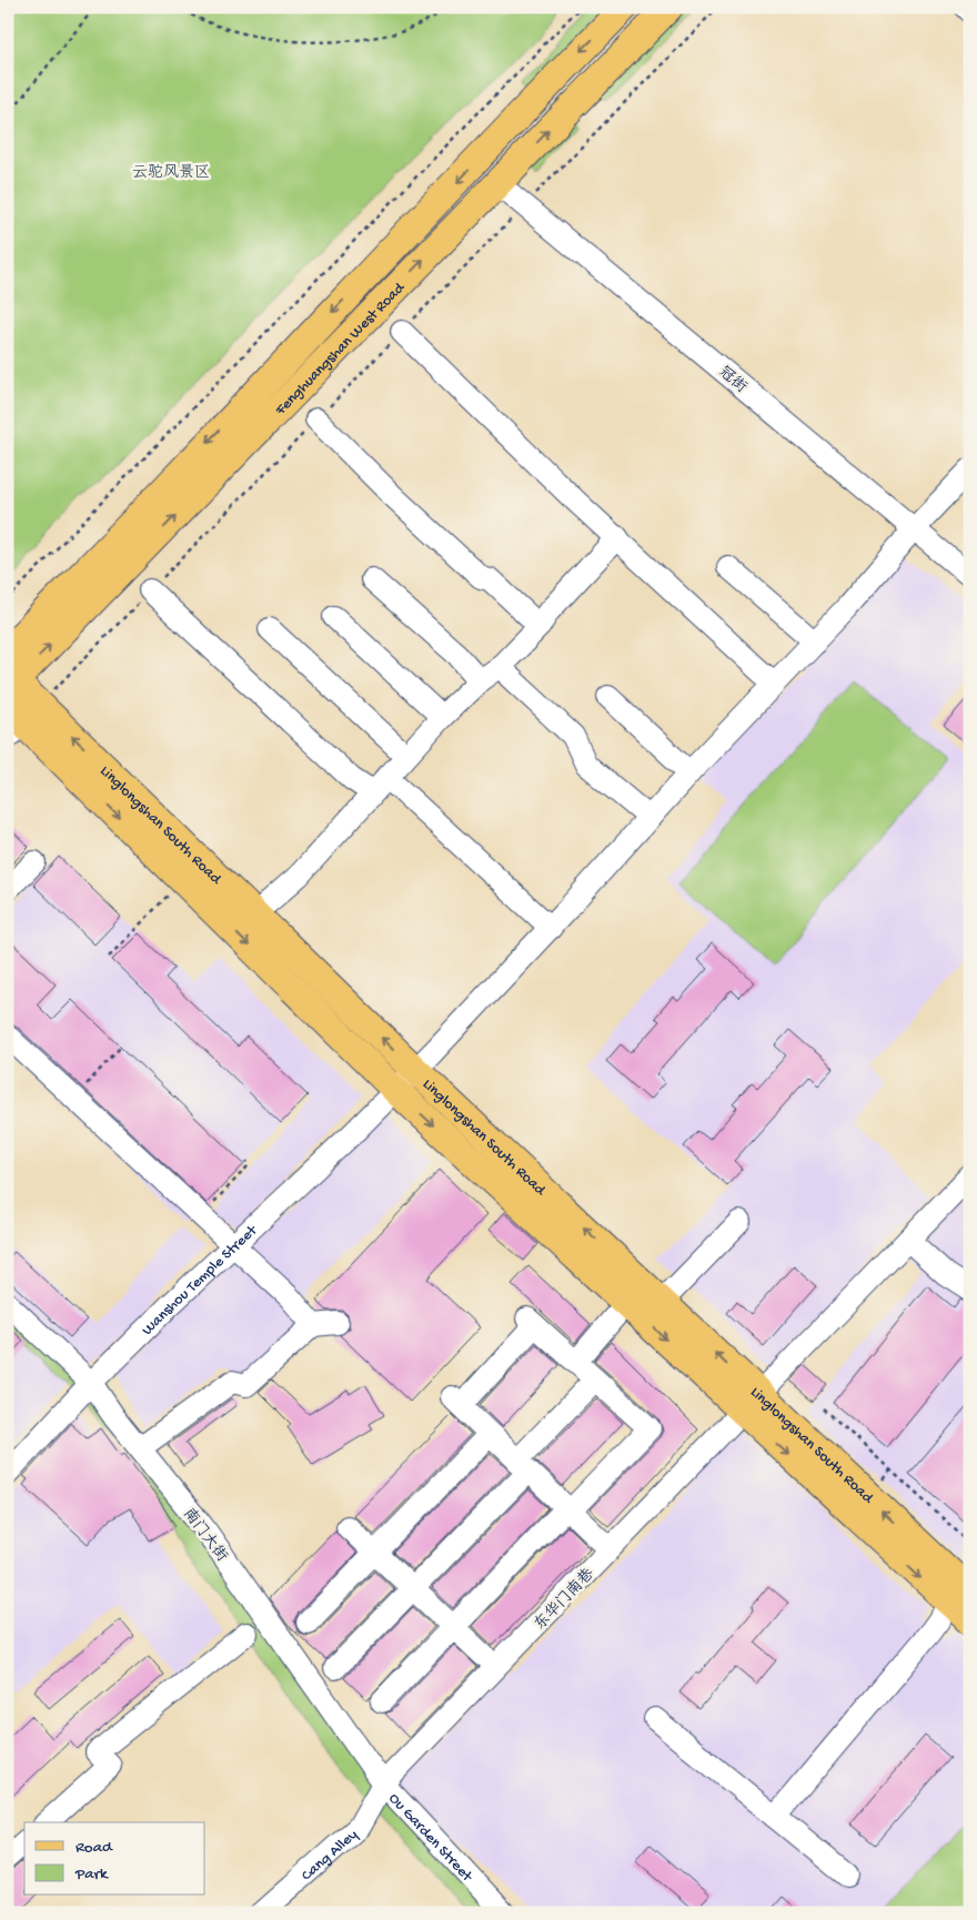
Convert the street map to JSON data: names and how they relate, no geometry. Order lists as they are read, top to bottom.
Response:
{
  "streets": {
    "main road": ["Fenghuangshan West Road", "Linglongshan South Road"],
    "street": [
      "冠街",
      "Wanshou Temple Street",
      "南门大街",
      "东华门南巷",
      "Ou Garden Street",
      "Cang Alley"
    ]
  },
  "crossings": [
    ["Fenghuangshan West Road", "冠街"],
    ["Fenghuangshan West Road", "Linglongshan South Road"],
    ["冠街", "Wanshou Temple Street"],
    ["Linglongshan South Road", "Wanshou Temple Street"],
    ["Linglongshan South Road", "东华门南巷"],
    ["Wanshou Temple Street", "南门大街"],
    ["南门大街", "东华门南巷"],
    ["南门大街", "Ou Garden Street"],
    ["南门大街", "Cang Alley"],
    ["东华门南巷", "Ou Garden Street"],
    ["东华门南巷", "Cang Alley"],
    ["Ou Garden Street", "Cang Alley"]
  ],
  "parks": ["云驼风景区"],
  "legend": ["Road", "Park"]
}
